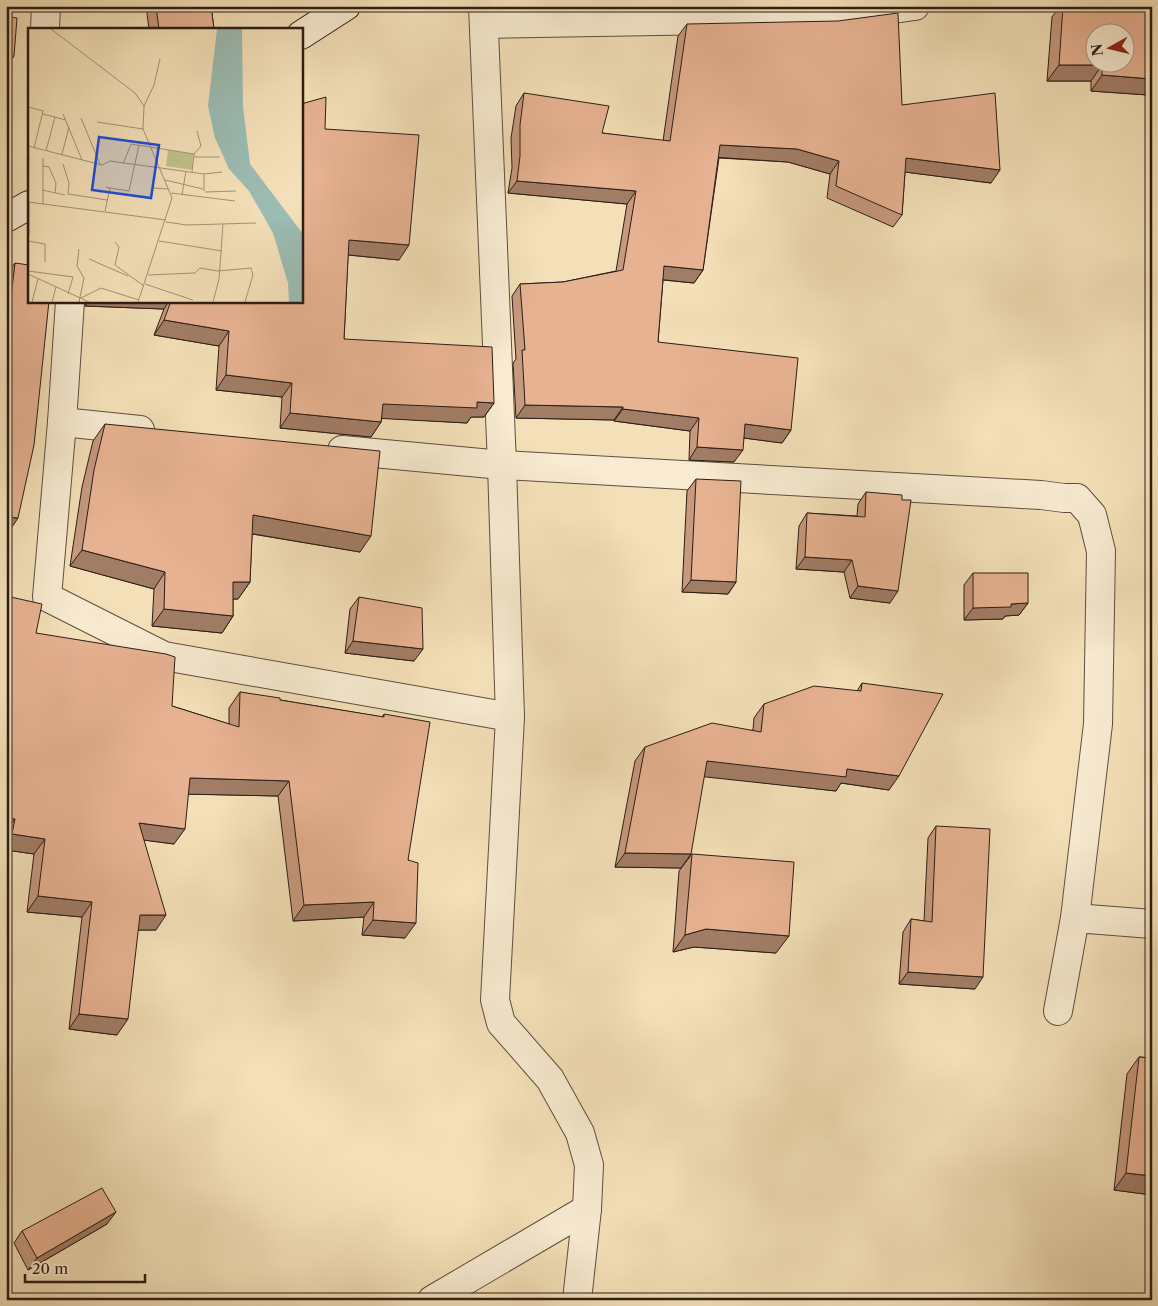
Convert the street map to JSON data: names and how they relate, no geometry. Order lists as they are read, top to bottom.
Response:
{
  "scale_bar": "20 m",
  "north": "left"
}
